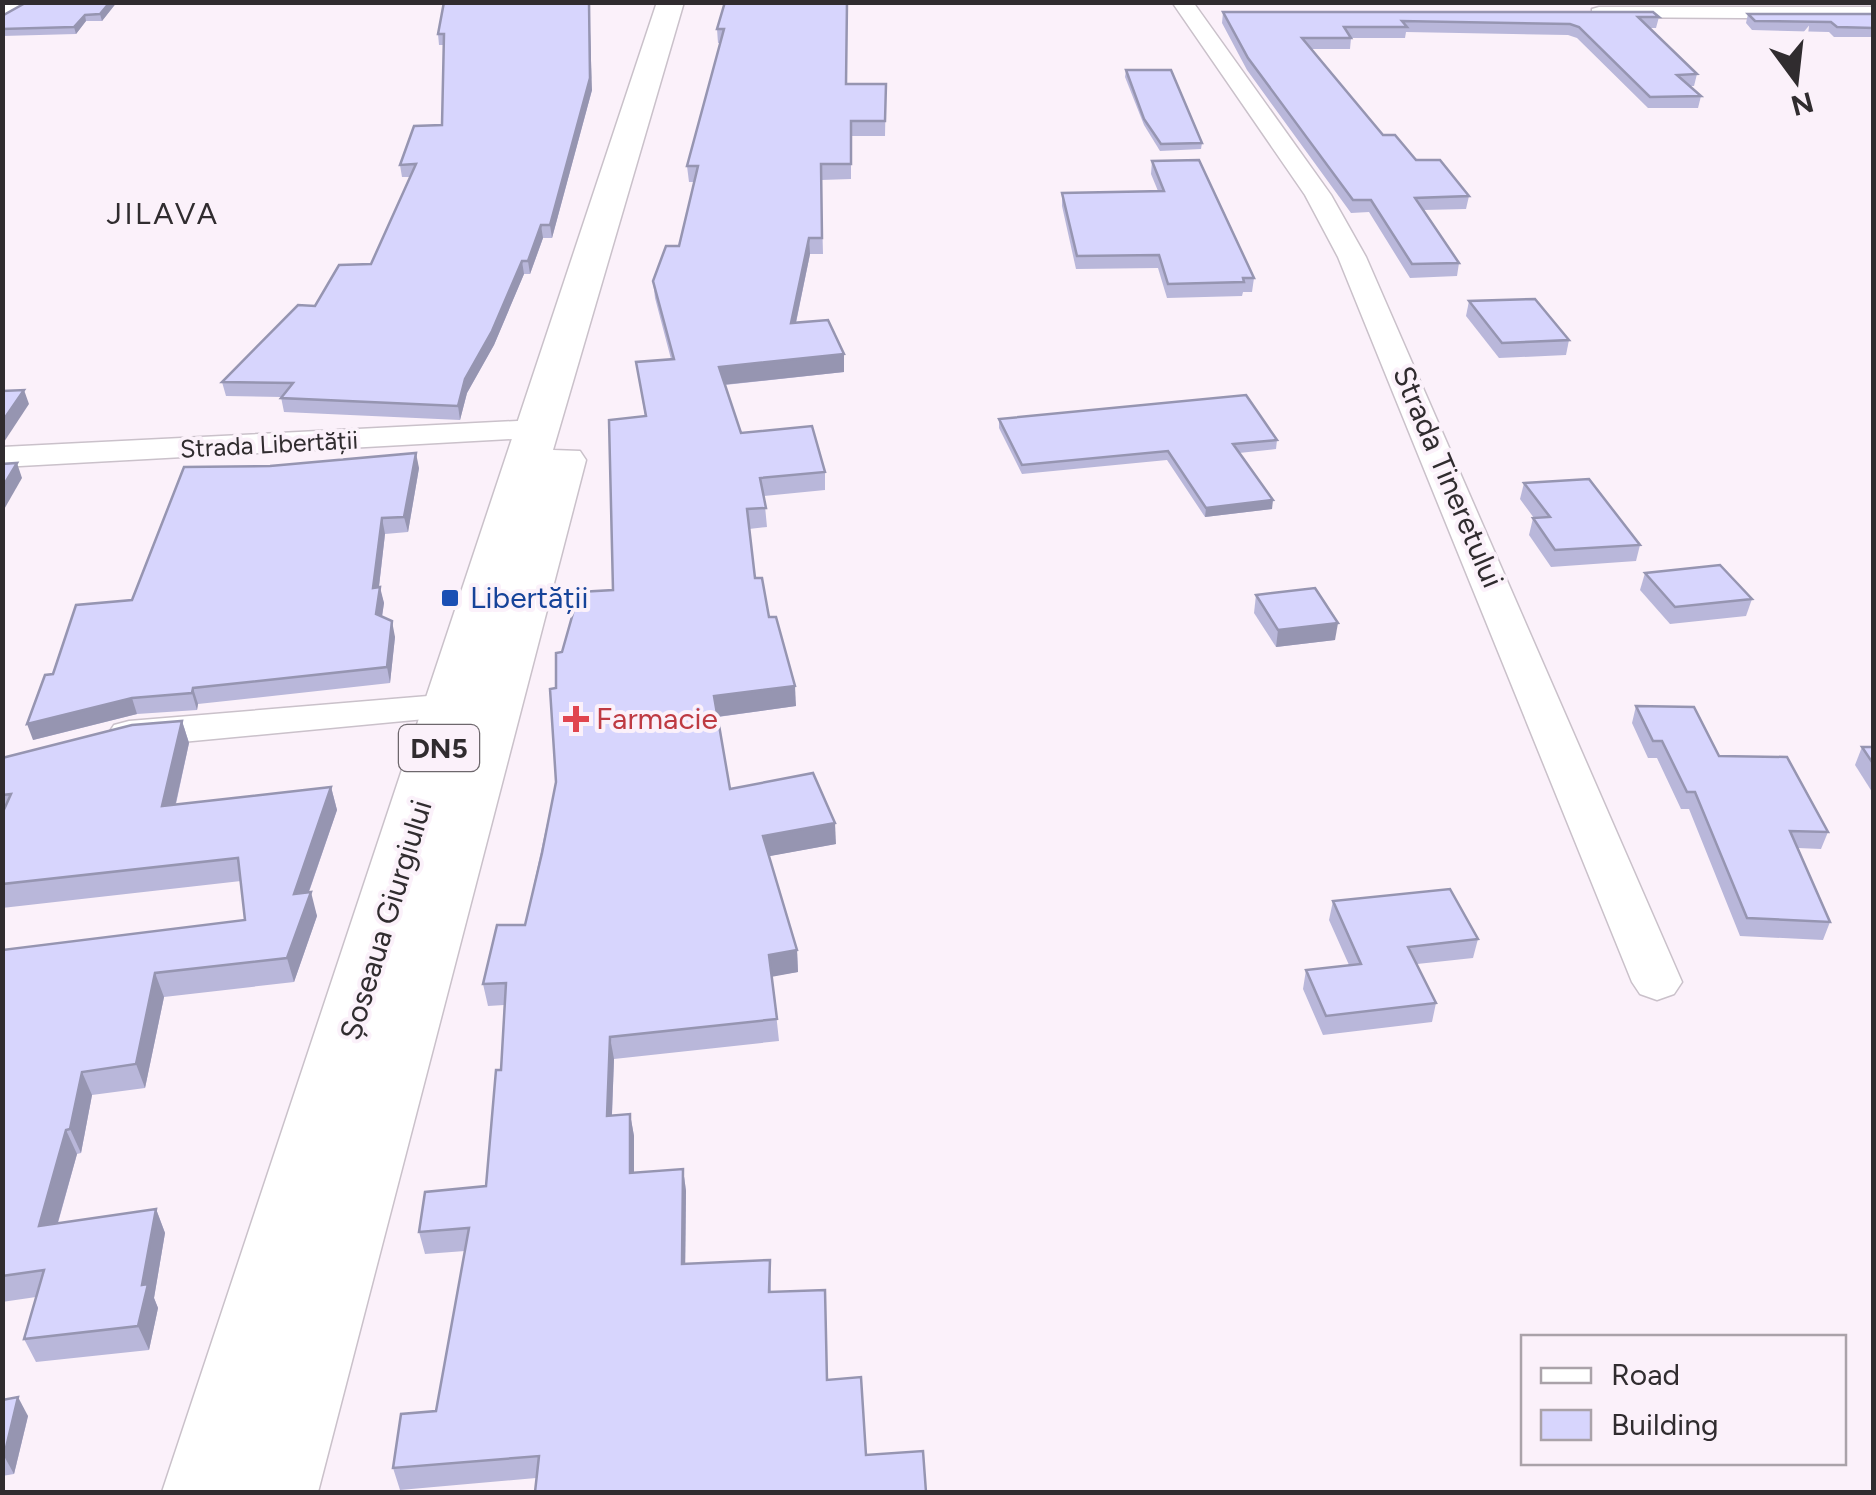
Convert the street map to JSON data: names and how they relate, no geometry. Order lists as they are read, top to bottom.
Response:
{
  "streets": {
    "highway": ["DN5", "Șoseaua Giurgiului"],
    "street": ["Strada Libertății", "Strada Tineretului"]
  },
  "crossings": [
    ["Strada Libertății", "Șoseaua Giurgiului"]
  ],
  "districts": ["JILAVA"],
  "places": {
    "transit": ["Libertății"],
    "health": ["Farmacie"]
  },
  "legend": ["Road", "Building"],
  "north": "bottom"
}
